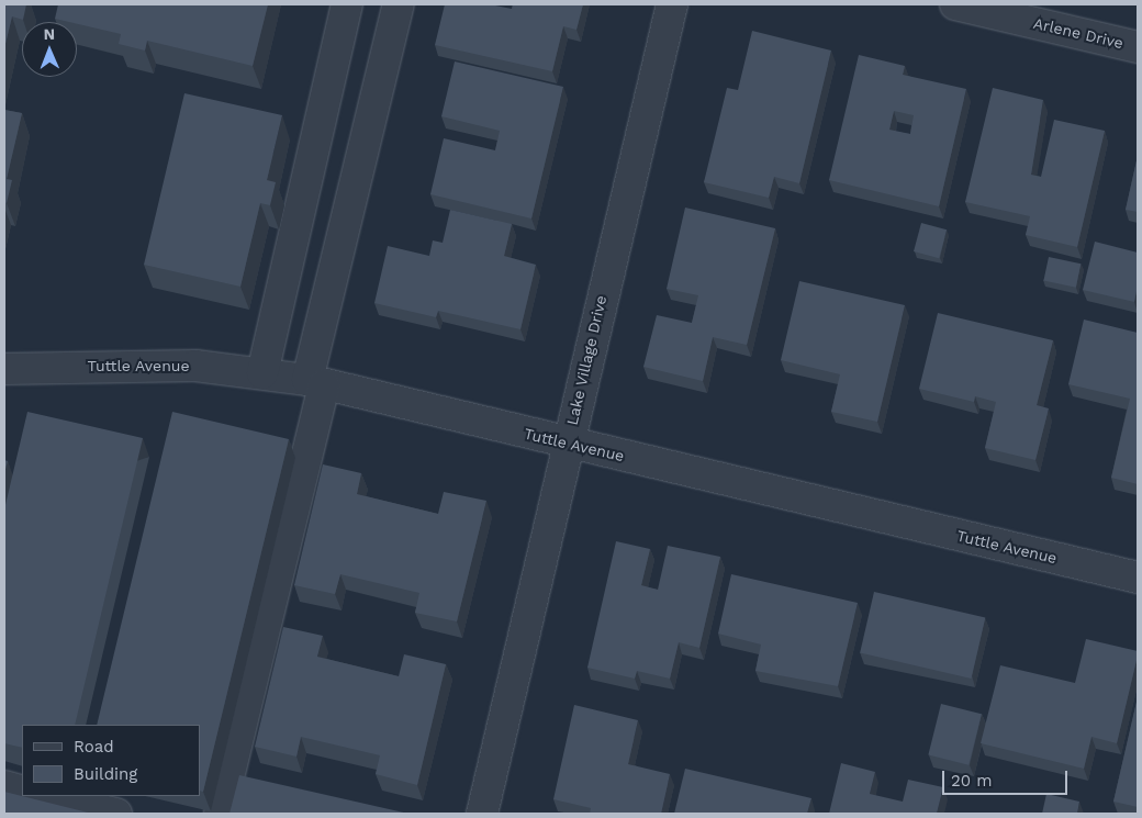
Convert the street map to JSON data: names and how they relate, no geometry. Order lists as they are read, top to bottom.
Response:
{
  "streets": {
    "street": ["Arlene Drive", "Lake Village Drive", "Tuttle Avenue"]
  },
  "crossings": [
    ["Lake Village Drive", "Tuttle Avenue"]
  ],
  "legend": ["Road", "Building"],
  "scale_bar": "20 m",
  "north": "top"
}
